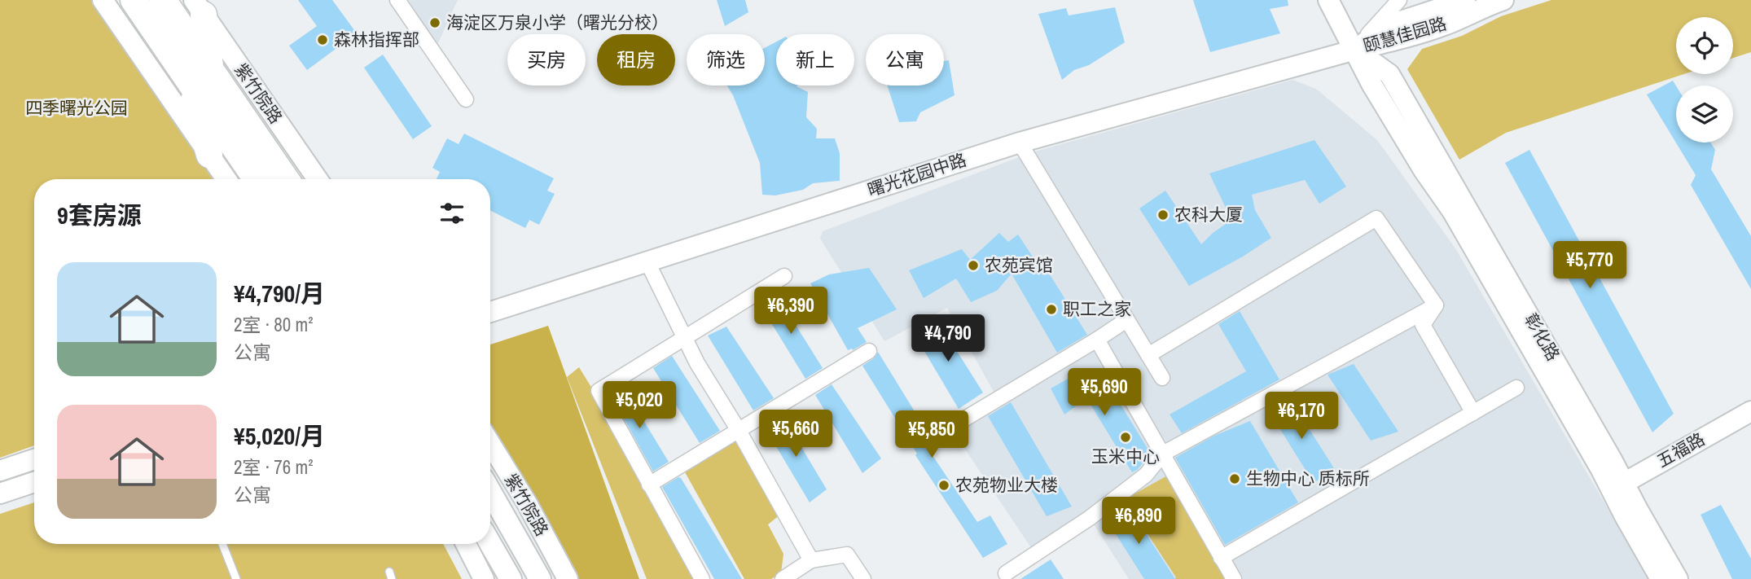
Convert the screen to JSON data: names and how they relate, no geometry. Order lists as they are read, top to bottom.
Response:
{
  "streets": {
    "highway": ["紫竹院路"],
    "street": [
      "颐慧佳园路",
      "曙光花园中路",
      "彰化路",
      "五福路"
    ]
  },
  "crossings": [
    ["颐慧佳园路", "曙光花园中路"],
    ["颐慧佳园路", "彰化路"],
    ["曙光花园中路", "彰化路"],
    ["彰化路", "五福路"]
  ],
  "parks": ["四季曙光公园"],
  "places": [
    "海淀区万泉小学（曙光分校）",
    "森林指挥部",
    "农科大厦",
    "农苑宾馆",
    "职工之家",
    "玉米中心",
    "生物中心 质标所",
    "农苑物业大楼"
  ],
  "page": {
    "chip": [
      "买房",
      "租房",
      "筛选",
      "新上",
      "公寓"
    ],
    "heading": "9套房源",
    "price": [
      "¥5,770",
      "¥6,390",
      "¥4,790",
      "¥5,690",
      "¥5,020",
      "¥6,170",
      "¥5,660",
      "¥5,850",
      "¥6,890"
    ],
    "list": [
      {
        "name": "¥4,790/月",
        "note": "2室 · 80 m² · 公寓"
      },
      {
        "name": "¥5,020/月",
        "note": "2室 · 76 m² · 公寓"
      }
    ]
  }
}
